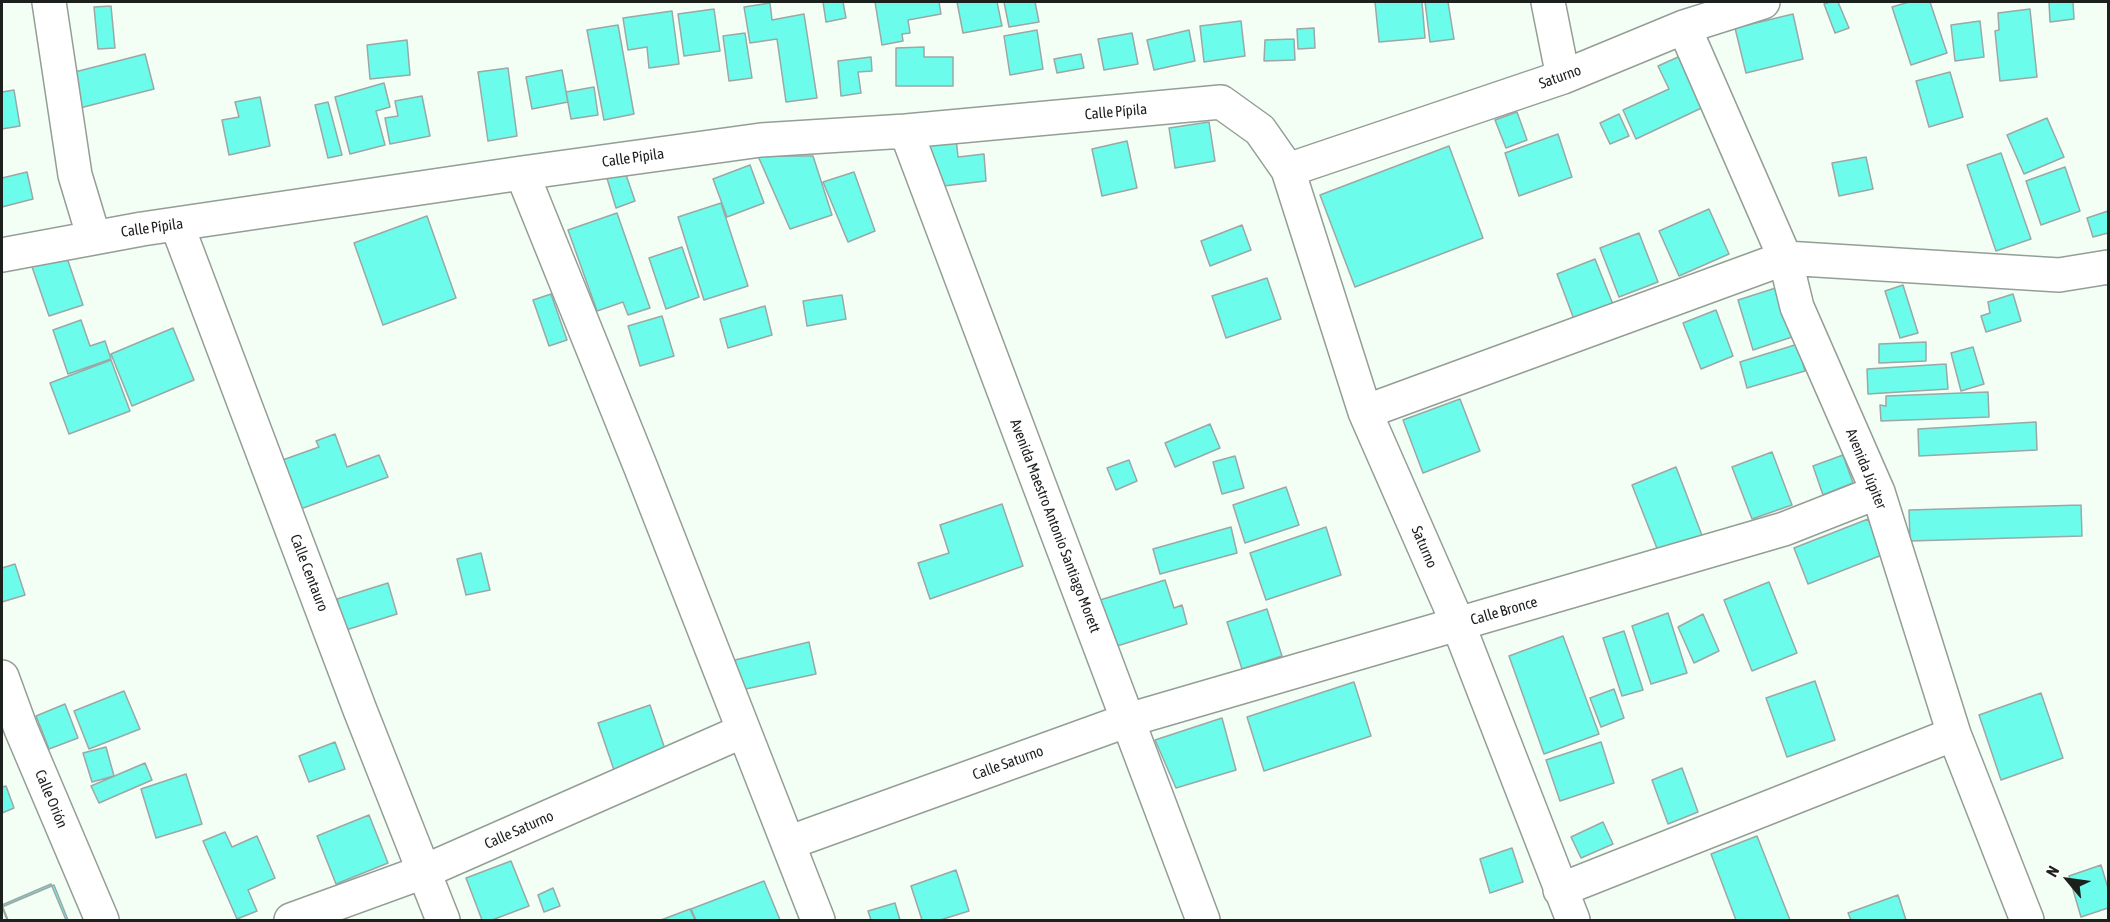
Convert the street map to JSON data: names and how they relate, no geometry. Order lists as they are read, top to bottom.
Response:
{
  "streets": {
    "street": [
      "Saturno",
      "Calle Pípila",
      "Avenida Júpiter",
      "Avenida Maestro Antonio Santiago Morett",
      "Calle Centauro",
      "Calle Bronce",
      "Calle Saturno",
      "Calle Orión"
    ]
  },
  "crossings": [
    ["Saturno", "Calle Pípila"],
    ["Saturno", "Avenida Júpiter"],
    ["Saturno", "Calle Bronce"],
    ["Calle Pípila", "Avenida Maestro Antonio Santiago Morett"],
    ["Calle Pípila", "Calle Centauro"],
    ["Avenida Júpiter", "Calle Bronce"],
    ["Avenida Maestro Antonio Santiago Morett", "Calle Bronce"],
    ["Avenida Maestro Antonio Santiago Morett", "Calle Saturno"],
    ["Calle Centauro", "Calle Saturno"],
    ["Calle Bronce", "Calle Saturno"]
  ],
  "north": "top left"
}
